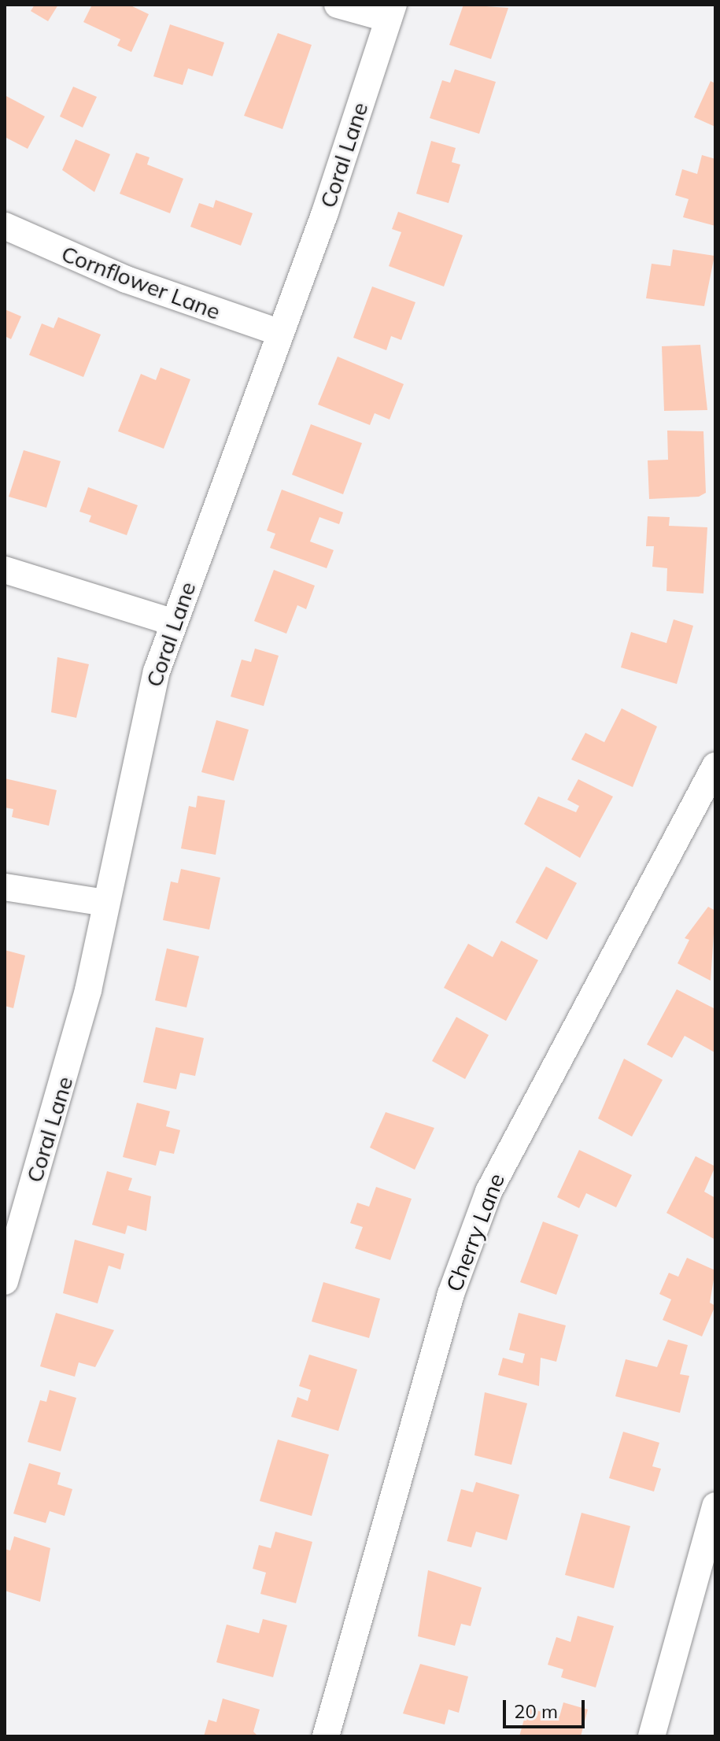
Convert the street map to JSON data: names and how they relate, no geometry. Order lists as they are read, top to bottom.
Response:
{
  "streets": {
    "street": ["Coral Lane", "Cornflower Lane", "Cherry Lane"]
  },
  "crossings": [
    ["Coral Lane", "Cornflower Lane"]
  ],
  "scale_bar": "20 m"
}
